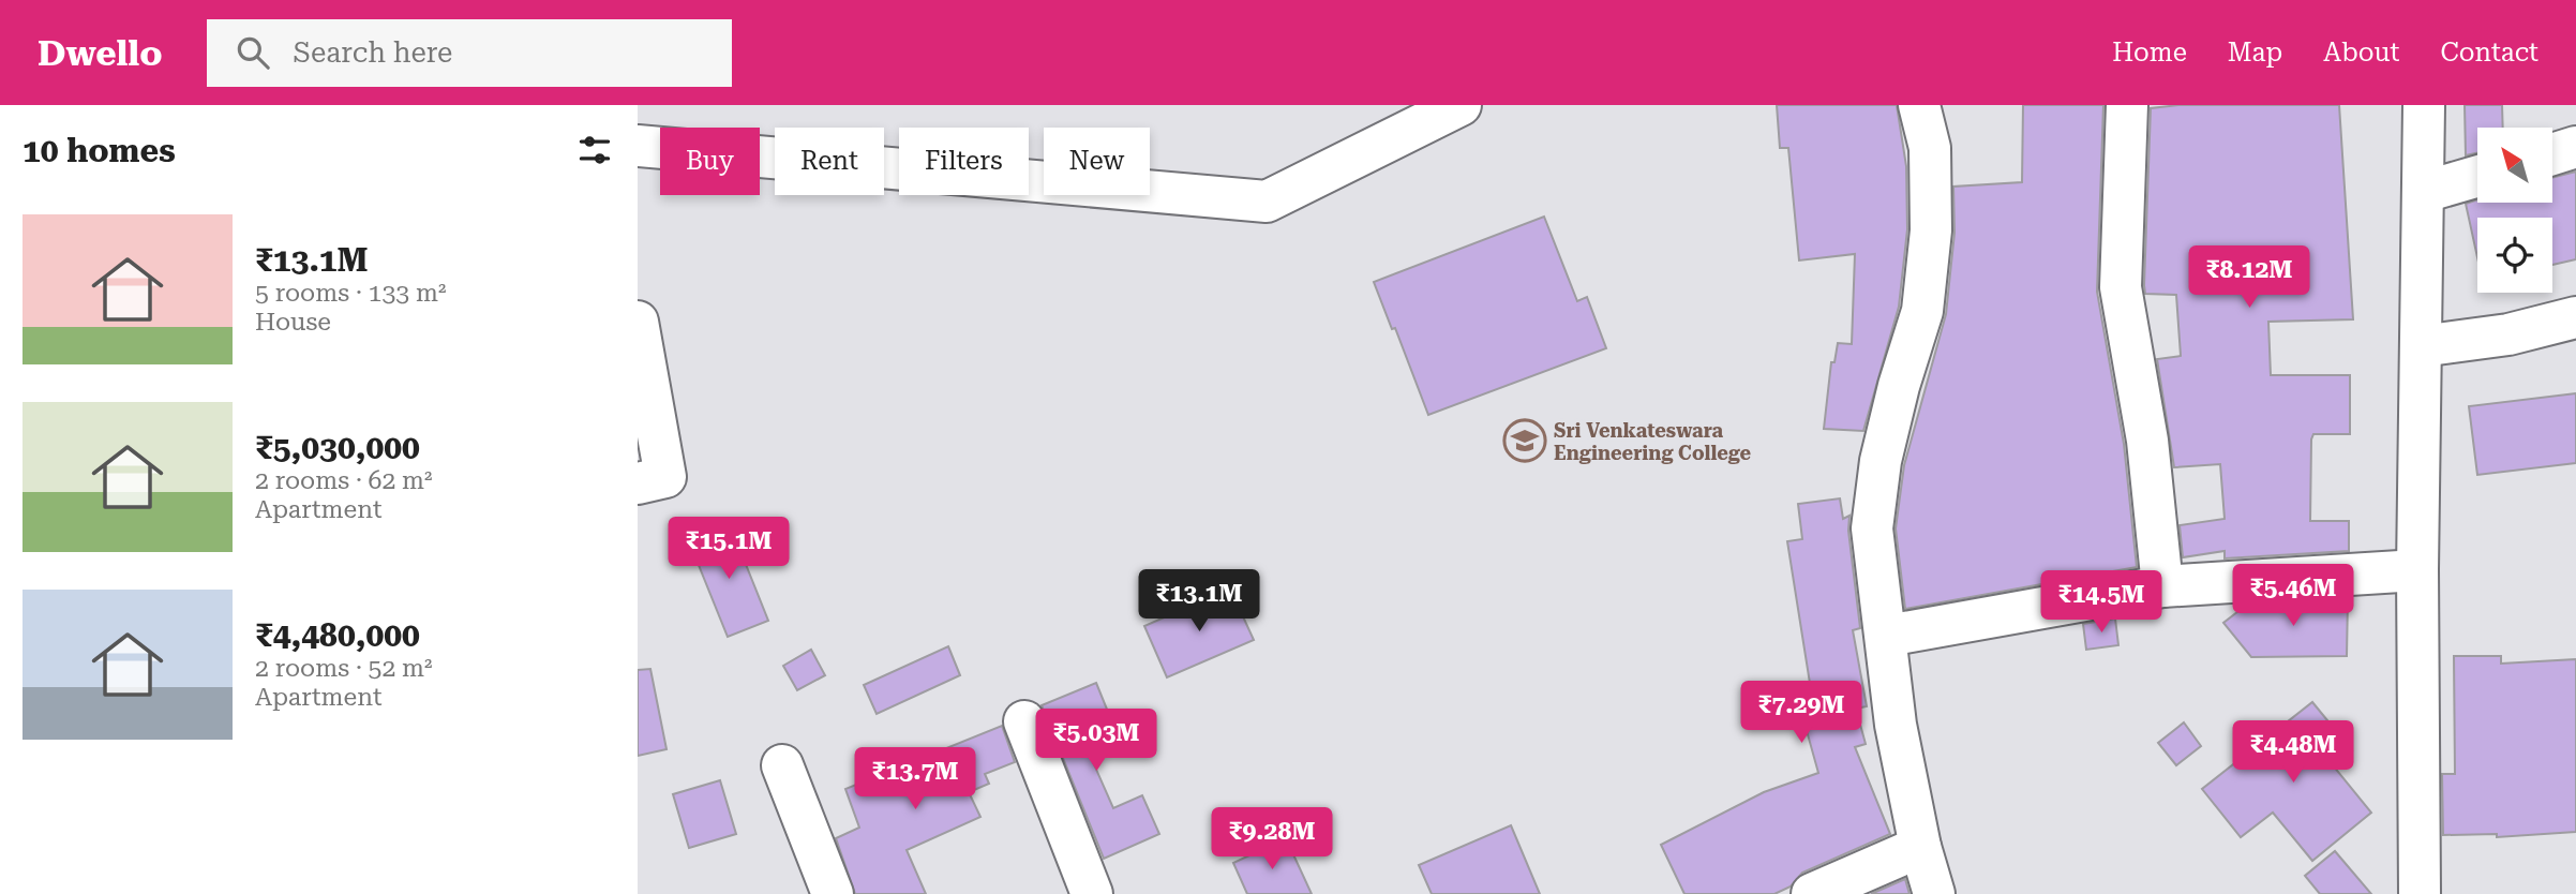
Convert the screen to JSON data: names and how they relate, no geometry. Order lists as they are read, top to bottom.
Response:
{
  "places": {
    "school or university": ["Sri Venkateswara Engineering College"]
  },
  "north": "top left",
  "page": {
    "header": "Dwello",
    "search": "Search here",
    "nav": [
      "Home",
      "Map",
      "About",
      "Contact"
    ],
    "heading": "10 homes",
    "chip": [
      "Buy",
      "Rent",
      "Filters",
      "New"
    ],
    "list": [
      {
        "name": "₹13.1M",
        "note": "5 rooms · 133 m² · House"
      },
      {
        "name": "₹5,030,000",
        "note": "2 rooms · 62 m² · Apartment"
      },
      {
        "name": "₹4,480,000",
        "note": "2 rooms · 52 m² · Apartment"
      }
    ],
    "price": [
      "₹8.12M",
      "₹15.1M",
      "₹5.46M",
      "₹13.1M",
      "₹14.5M",
      "₹7.29M",
      "₹5.03M",
      "₹4.48M",
      "₹13.7M",
      "₹9.28M"
    ]
  }
}
